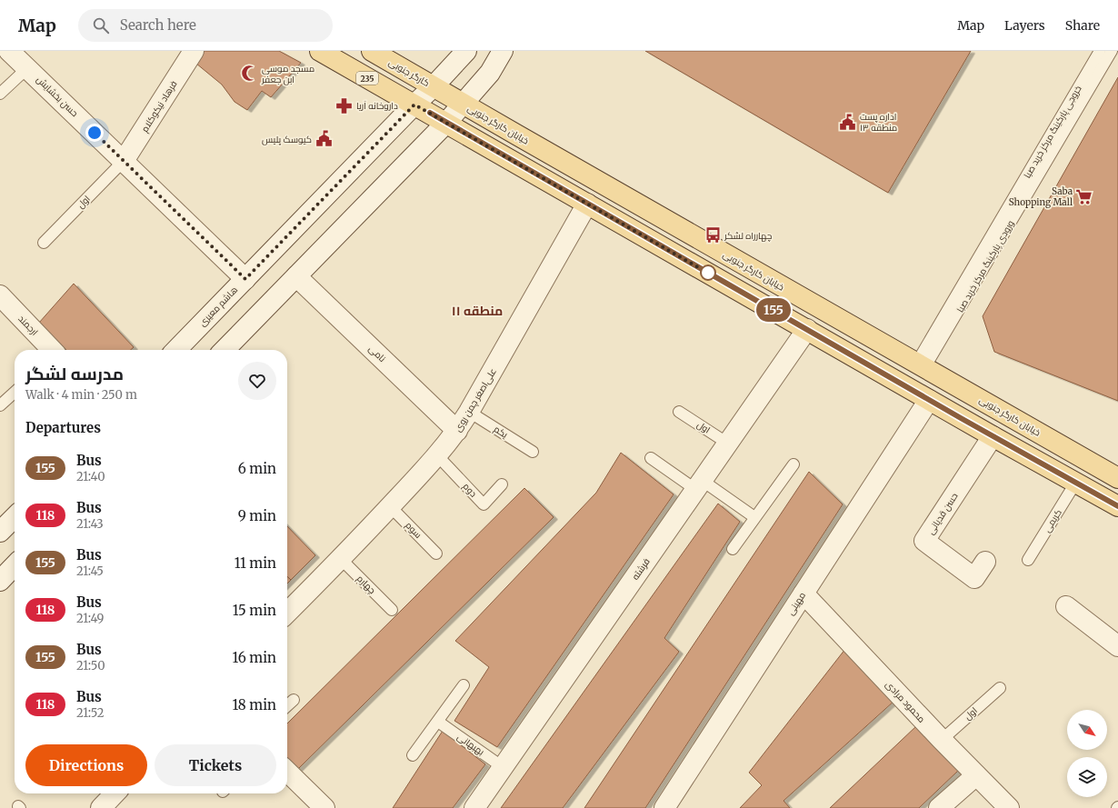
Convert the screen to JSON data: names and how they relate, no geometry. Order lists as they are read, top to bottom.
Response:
{
  "streets": {
    "main road": ["کارگر جنوبی", "235", "خیابان کارگر جنوبی"],
    "street": [
      "حسن بخشایش",
      "فرهاد نیکوکلام",
      "هاشم معیری",
      "ارجمند",
      "نامی",
      "علی‌اصغر چمن روی",
      "حسن قدیانی",
      "فرشته",
      "مهینی",
      "محمود مرادی"
    ],
    "lane": [
      "خروجی پارکینگ مرکز خرید صبا",
      "اول",
      "ورودی پارکینگ مرکز خرید صبا",
      "یکم",
      "دوم",
      "کریمی",
      "سوم",
      "چهارم",
      "بهبهانی"
    ]
  },
  "crossings": [
    ["کارگر جنوبی", "خیابان کارگر جنوبی"],
    ["کارگر جنوبی", "هاشم معیری"],
    ["235", "هاشم معیری"],
    ["235", "علی‌اصغر چمن روی"],
    ["235", "حسن قدیانی"],
    ["235", "کریمی"],
    ["235", "فرشته"],
    ["235", "مهینی"],
    ["حسن بخشایش", "فرهاد نیکوکلام"],
    ["حسن بخشایش", "اول"],
    ["حسن بخشایش", "هاشم معیری"],
    ["فرهاد نیکوکلام", "اول"],
    ["خیابان کارگر جنوبی", "خروجی پارکینگ مرکز خرید صبا"],
    ["خیابان کارگر جنوبی", "ورودی پارکینگ مرکز خرید صبا"],
    ["خیابان کارگر جنوبی", "هاشم معیری"],
    ["خروجی پارکینگ مرکز خرید صبا", "ورودی پارکینگ مرکز خرید صبا"],
    ["اول", "فرشته"],
    ["اول", "محمود مرادی"],
    ["هاشم معیری", "نامی"],
    ["نامی", "علی‌اصغر چمن روی"],
    ["علی‌اصغر چمن روی", "یکم"],
    ["علی‌اصغر چمن روی", "دوم"],
    ["علی‌اصغر چمن روی", "سوم"],
    ["علی‌اصغر چمن روی", "چهارم"],
    ["فرشته", "بهبهانی"],
    ["مهینی", "محمود مرادی"]
  ],
  "districts": ["منطقه ۱۱"],
  "places": {
    "mosque": ["مسجد موسی‌ ابن‌ جعفر"],
    "pharmacy": ["داروخانه آریا"],
    "public building": ["اداره پست منطقه ۱۳", "کیوسک پلیس"],
    "supermarket": ["Saba Shopping Mall"],
    "bus stop": ["چهارراه لشکر"]
  },
  "lines": ["bus line 155"],
  "north": "bottom right",
  "page": {
    "header": "Map",
    "search": "Search here",
    "nav": ["Map", "Layers", "Share"],
    "on_map": "155",
    "heading": [
      ["مدرسه لشگر", "Walk · 4 min · 250 m"],
      "Departures"
    ],
    "list": [
      {
        "mark": "155",
        "name": "Bus",
        "note": "21:40",
        "value": "6 min"
      },
      {
        "mark": "118",
        "name": "Bus",
        "note": "21:43",
        "value": "9 min"
      },
      {
        "mark": "155",
        "name": "Bus",
        "note": "21:45",
        "value": "11 min"
      },
      {
        "mark": "118",
        "name": "Bus",
        "note": "21:49",
        "value": "15 min"
      },
      {
        "mark": "155",
        "name": "Bus",
        "note": "21:50",
        "value": "16 min"
      },
      {
        "mark": "118",
        "name": "Bus",
        "note": "21:52",
        "value": "18 min"
      }
    ],
    "buttons": ["Directions", "Tickets"]
  }
}
